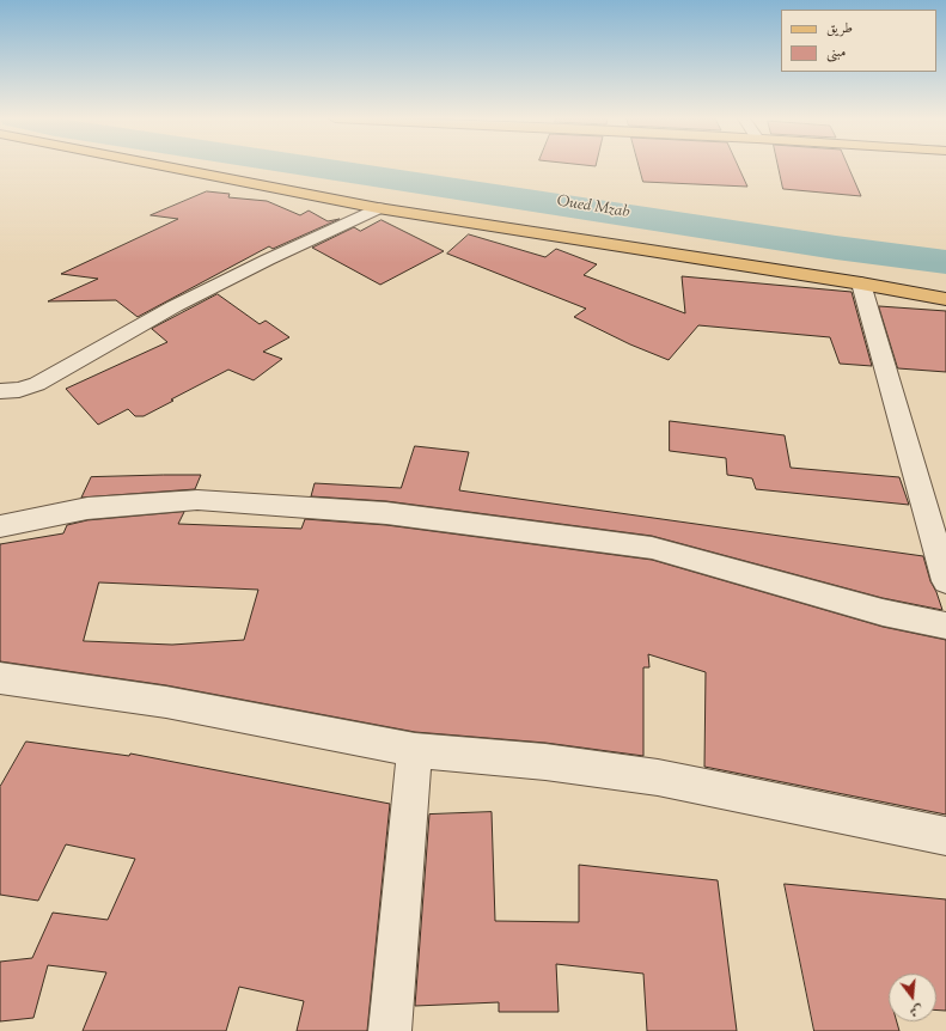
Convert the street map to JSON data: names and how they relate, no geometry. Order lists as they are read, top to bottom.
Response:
{
  "water": ["Oued Mzab"],
  "legend": ["طريق", "مبنى"],
  "north": "bottom"
}
